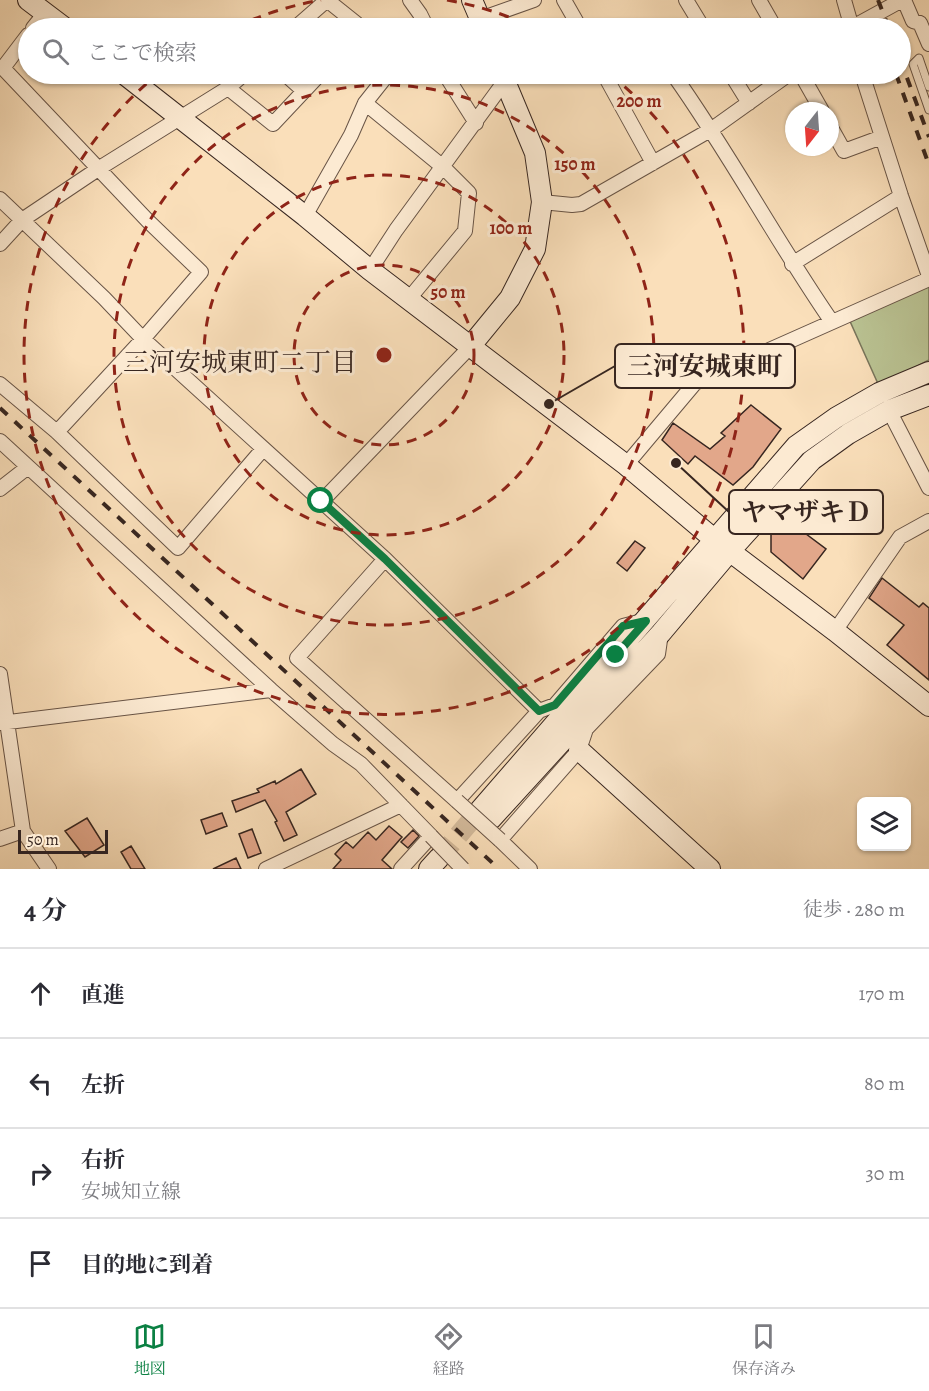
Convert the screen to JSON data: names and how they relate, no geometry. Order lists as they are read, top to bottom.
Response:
{
  "districts": ["三河安城東町二丁目"],
  "places": ["三河安城東町", "ヤマザキＤ"],
  "scale_bar": "50 m",
  "north": "bottom",
  "page": {
    "search": "ここで検索",
    "scale": "50 m",
    "heading": ["4 分", "徒歩 · 280 m"],
    "list": [
      ["直進", "170 m"],
      ["左折", "80 m"],
      ["右折", "安城知立線", "30 m"],
      "目的地に到着"
    ],
    "nav": ["地図", "経路", "保存済み"]
  },
  "rings": [
    "200 m",
    "150 m",
    "100 m",
    "50 m"
  ]
}
